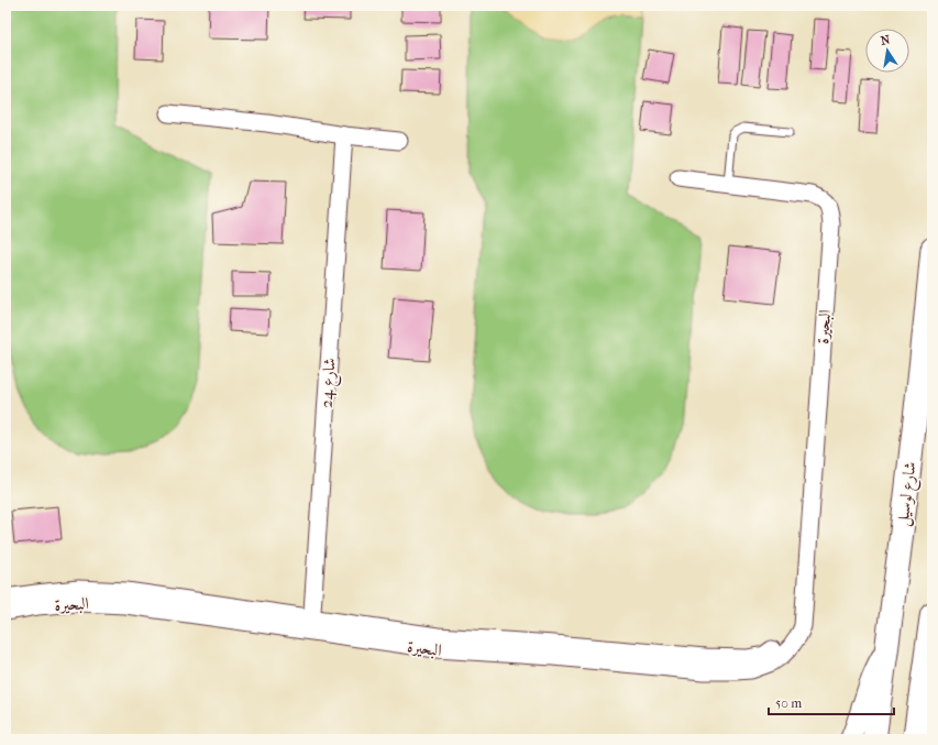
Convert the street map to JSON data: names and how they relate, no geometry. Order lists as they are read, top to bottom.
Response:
{
  "streets": {
    "main road": ["شارع لوسيل"],
    "street": ["البحيرة", "شارع 24"]
  },
  "crossings": [
    ["البحيرة", "شارع 24"]
  ],
  "scale_bar": "50 m",
  "north": "top"
}
